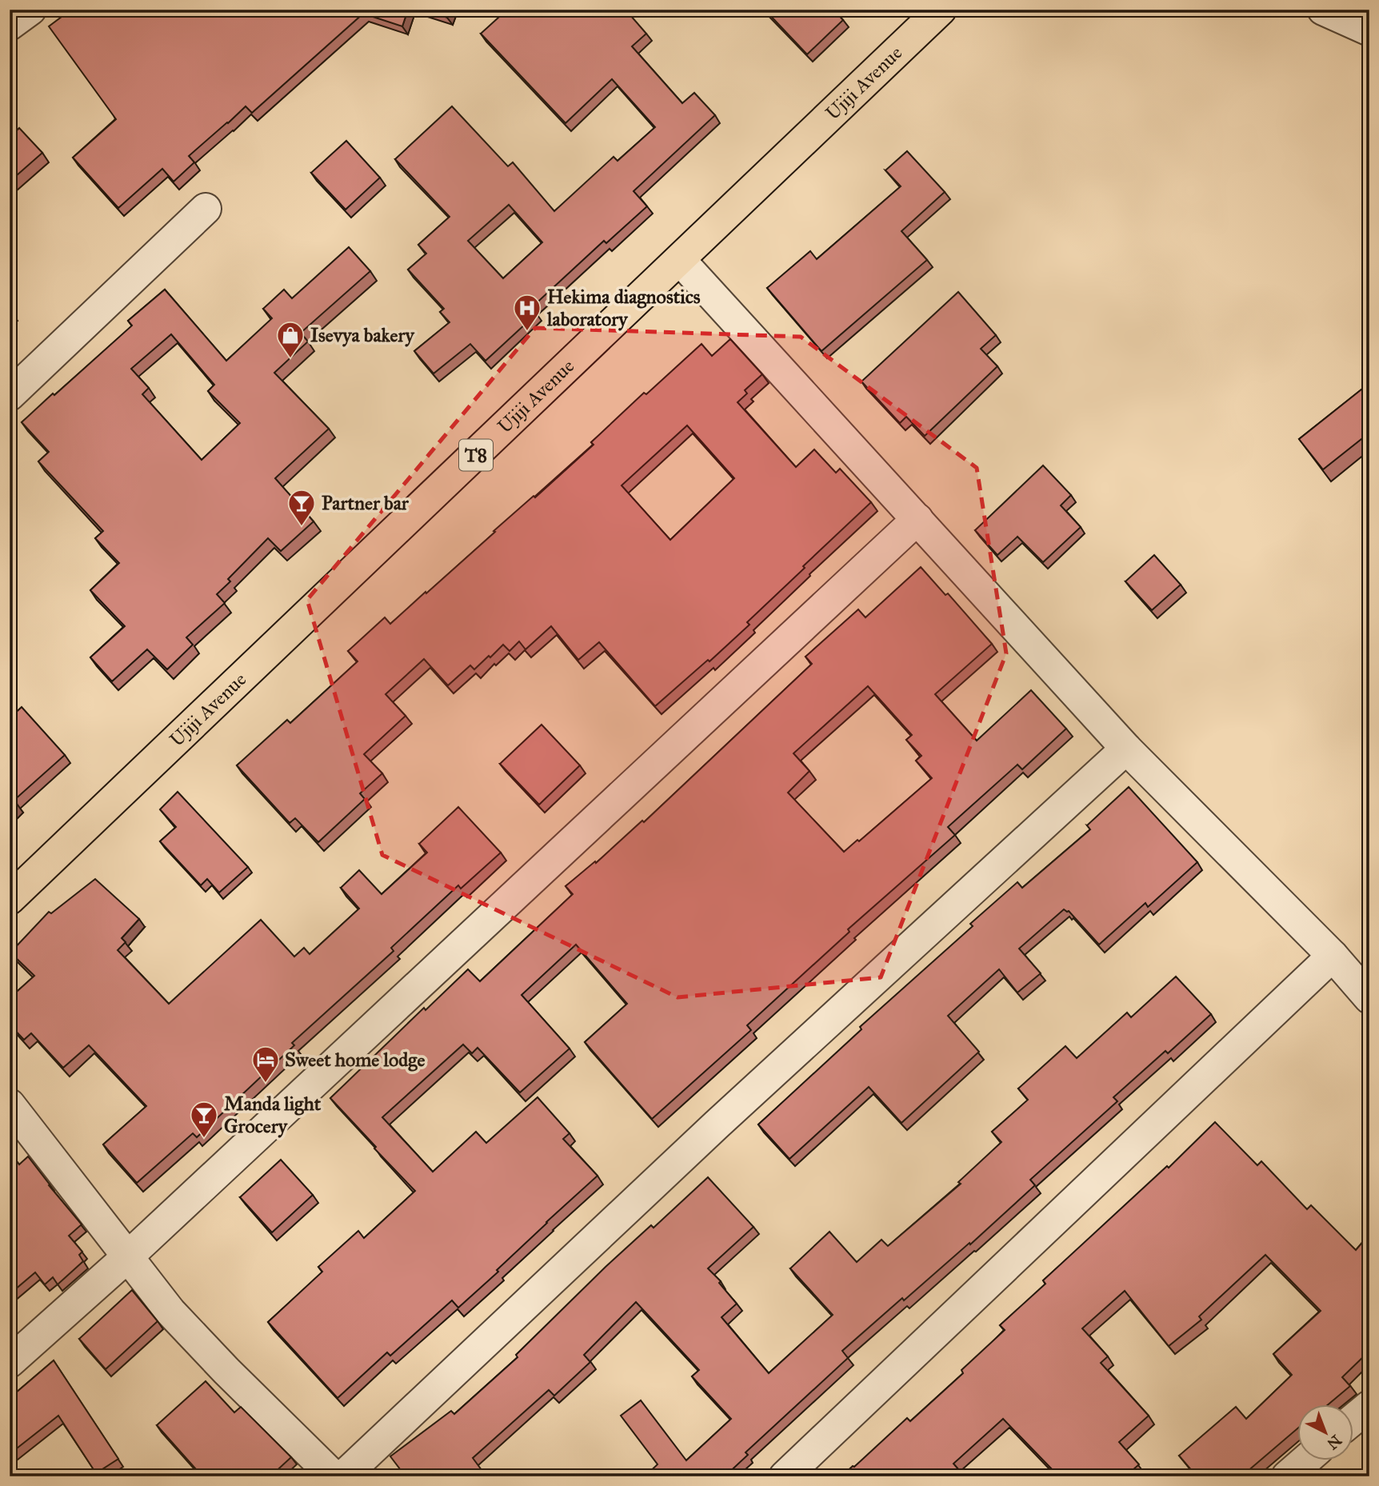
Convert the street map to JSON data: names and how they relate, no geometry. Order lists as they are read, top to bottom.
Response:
{
  "streets": {
    "highway": ["Ujiji Avenue", "T8"]
  },
  "places": {
    "hospital": ["Hekima diagnostics laboratory"],
    "shop": ["Isevya bakery"],
    "bar": ["Partner bar", "Manda light Grocery"],
    "hotel": ["Sweet home lodge"]
  },
  "north": "bottom right"
}
